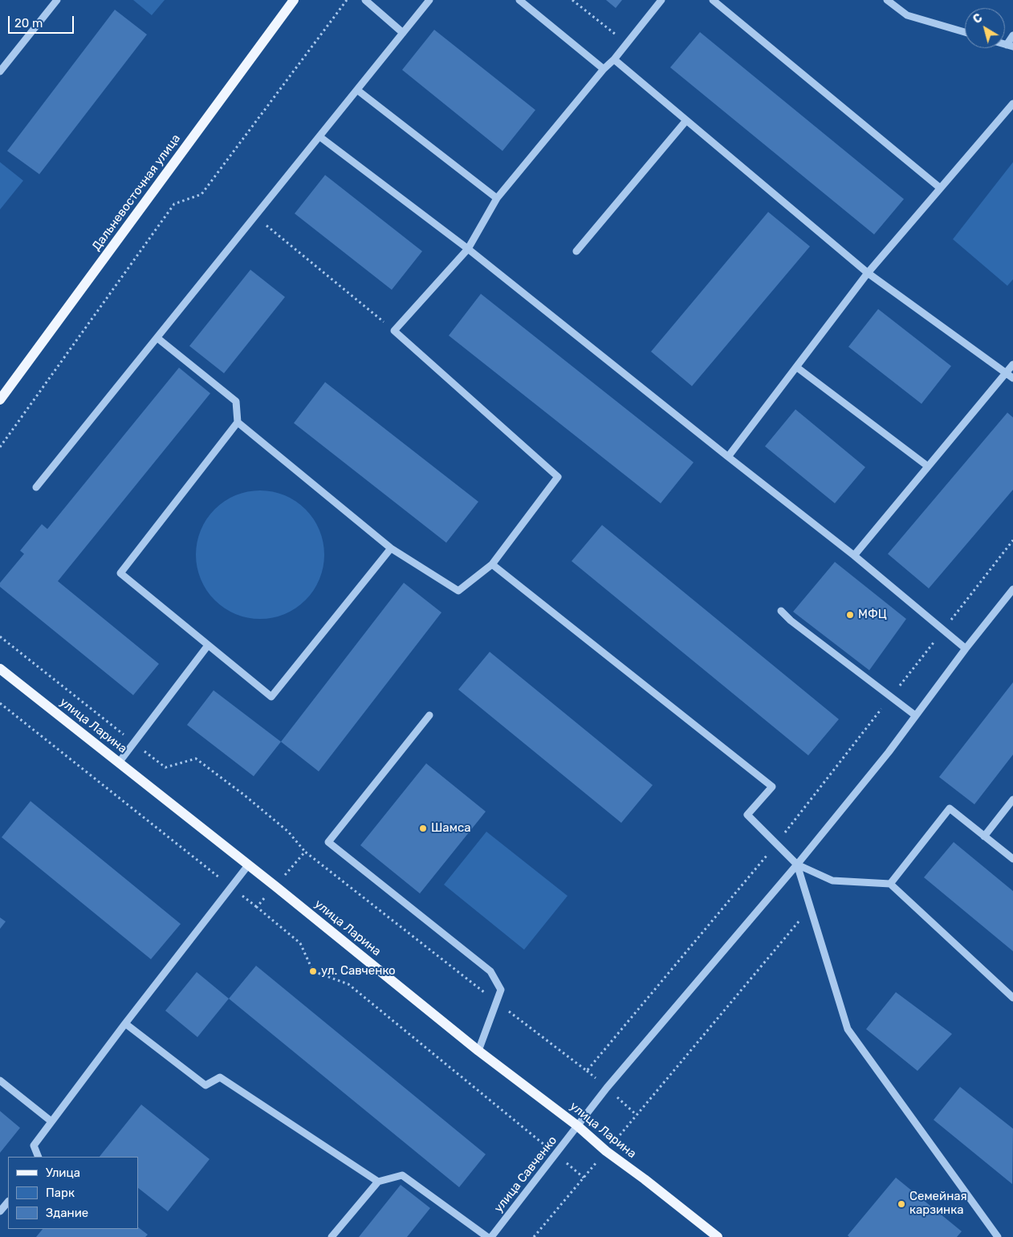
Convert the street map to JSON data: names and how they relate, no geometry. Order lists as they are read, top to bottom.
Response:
{
  "streets": {
    "main road": ["Дальневосточная улица", "улица Ларина"],
    "street": ["улица Савченко"]
  },
  "crossings": [
    ["улица Ларина", "улица Савченко"]
  ],
  "places": [
    "МФЦ",
    "Шамса",
    "ул. Савченко",
    "Семейная карзинка"
  ],
  "legend": ["Улица", "Парк", "Здание"],
  "scale_bar": "20 m",
  "north": "top left"
}
